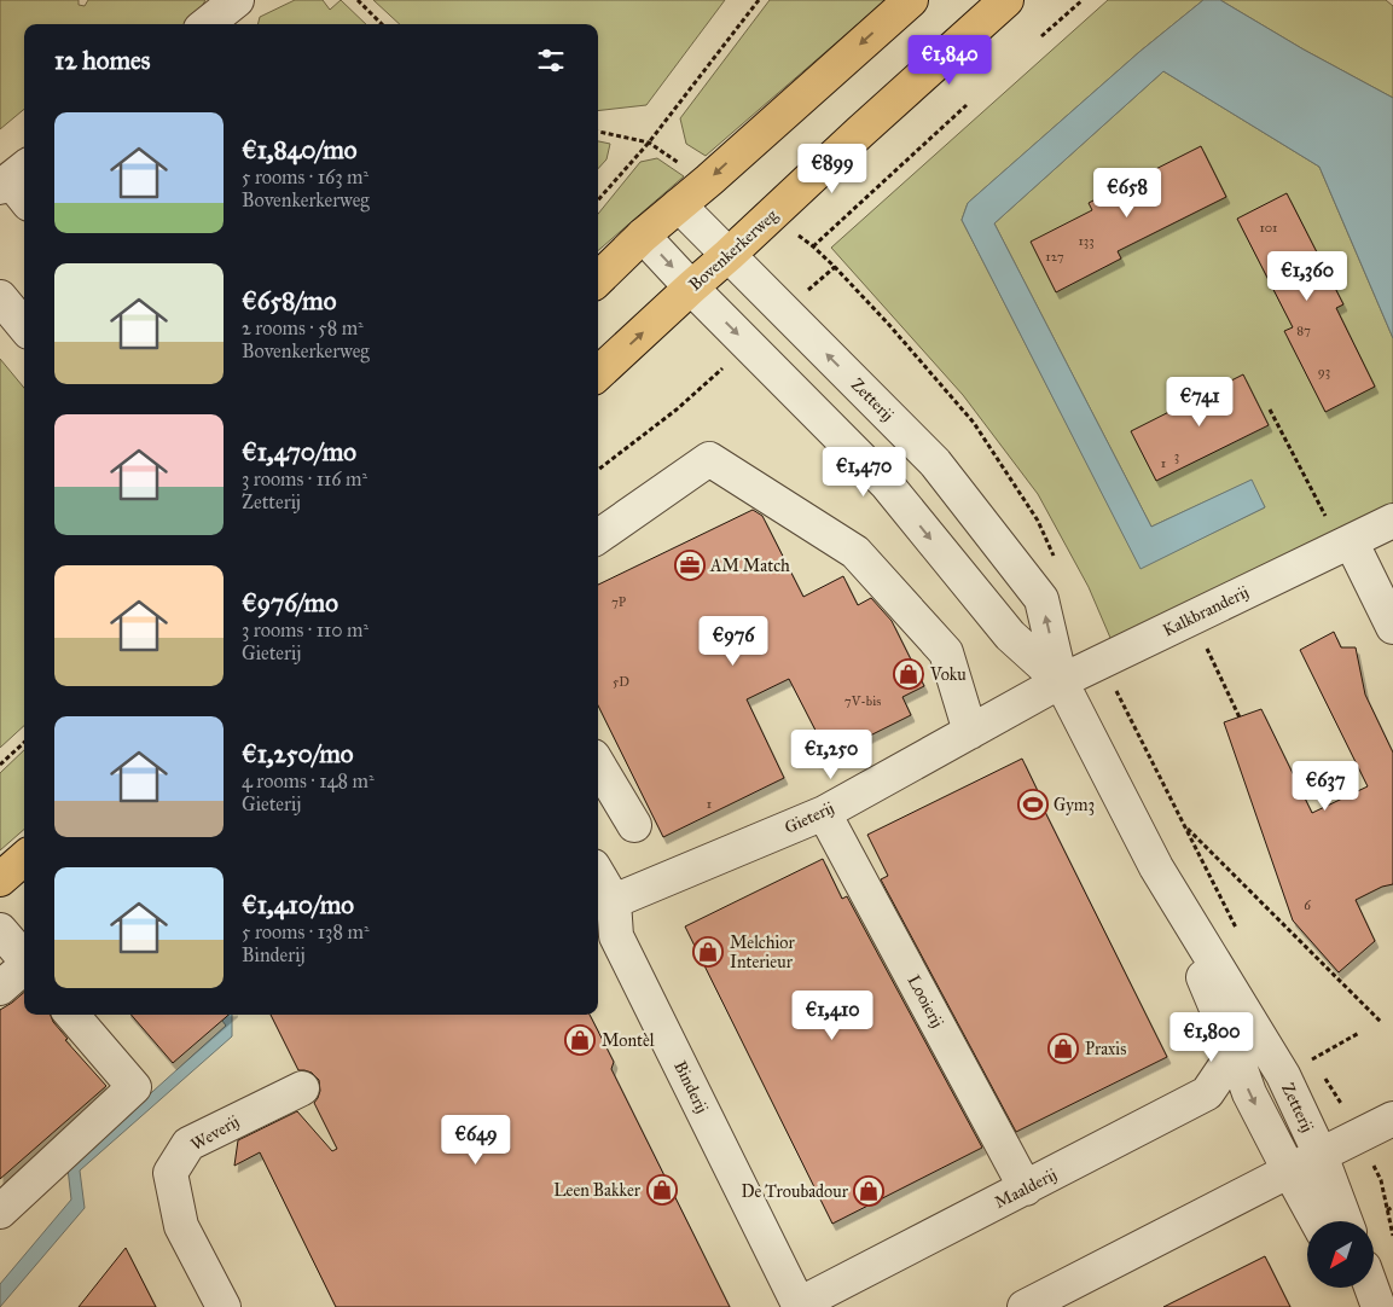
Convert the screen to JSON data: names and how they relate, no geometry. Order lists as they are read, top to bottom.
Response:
{
  "streets": {
    "main road": ["Bovenkerkerweg"],
    "street": [
      "Zetterij",
      "Kalkbranderij",
      "Gieterij",
      "Looierij",
      "Binderij",
      "Weverij",
      "Maalderij"
    ]
  },
  "crossings": [
    ["Bovenkerkerweg", "Zetterij"],
    ["Zetterij", "Kalkbranderij"],
    ["Zetterij", "Gieterij"],
    ["Zetterij", "Maalderij"],
    ["Kalkbranderij", "Gieterij"],
    ["Gieterij", "Looierij"],
    ["Gieterij", "Binderij"],
    ["Looierij", "Maalderij"],
    ["Binderij", "Maalderij"]
  ],
  "places": {
    "office": ["AM Match"],
    "shop": [
      "Voku",
      "Melchior Interieur",
      "Montèl",
      "Praxis",
      "Leen Bakker",
      "De Troubadour"
    ],
    "sports": ["Gym3"]
  },
  "house_numbers": [
    "101",
    "133",
    "127",
    "87",
    "93",
    "3",
    "1",
    "7P",
    "5D",
    "7V-bis",
    "1",
    "6"
  ],
  "north": "bottom left",
  "page": {
    "heading": "12 homes",
    "price": [
      "€1,840",
      "€899",
      "€658",
      "€1,360",
      "€741",
      "€1,470",
      "€976",
      "€1,250",
      "€637",
      "€1,410",
      "€1,800",
      "€649"
    ],
    "list": [
      {
        "name": "€1,840/mo",
        "note": "5 rooms · 163 m² · Bovenkerkerweg"
      },
      {
        "name": "€658/mo",
        "note": "2 rooms · 58 m² · Bovenkerkerweg"
      },
      {
        "name": "€1,470/mo",
        "note": "3 rooms · 116 m² · Zetterij"
      },
      {
        "name": "€976/mo",
        "note": "3 rooms · 110 m² · Gieterij"
      },
      {
        "name": "€1,250/mo",
        "note": "4 rooms · 148 m² · Gieterij"
      },
      {
        "name": "€1,410/mo",
        "note": "5 rooms · 138 m² · Binderij"
      }
    ]
  }
}
